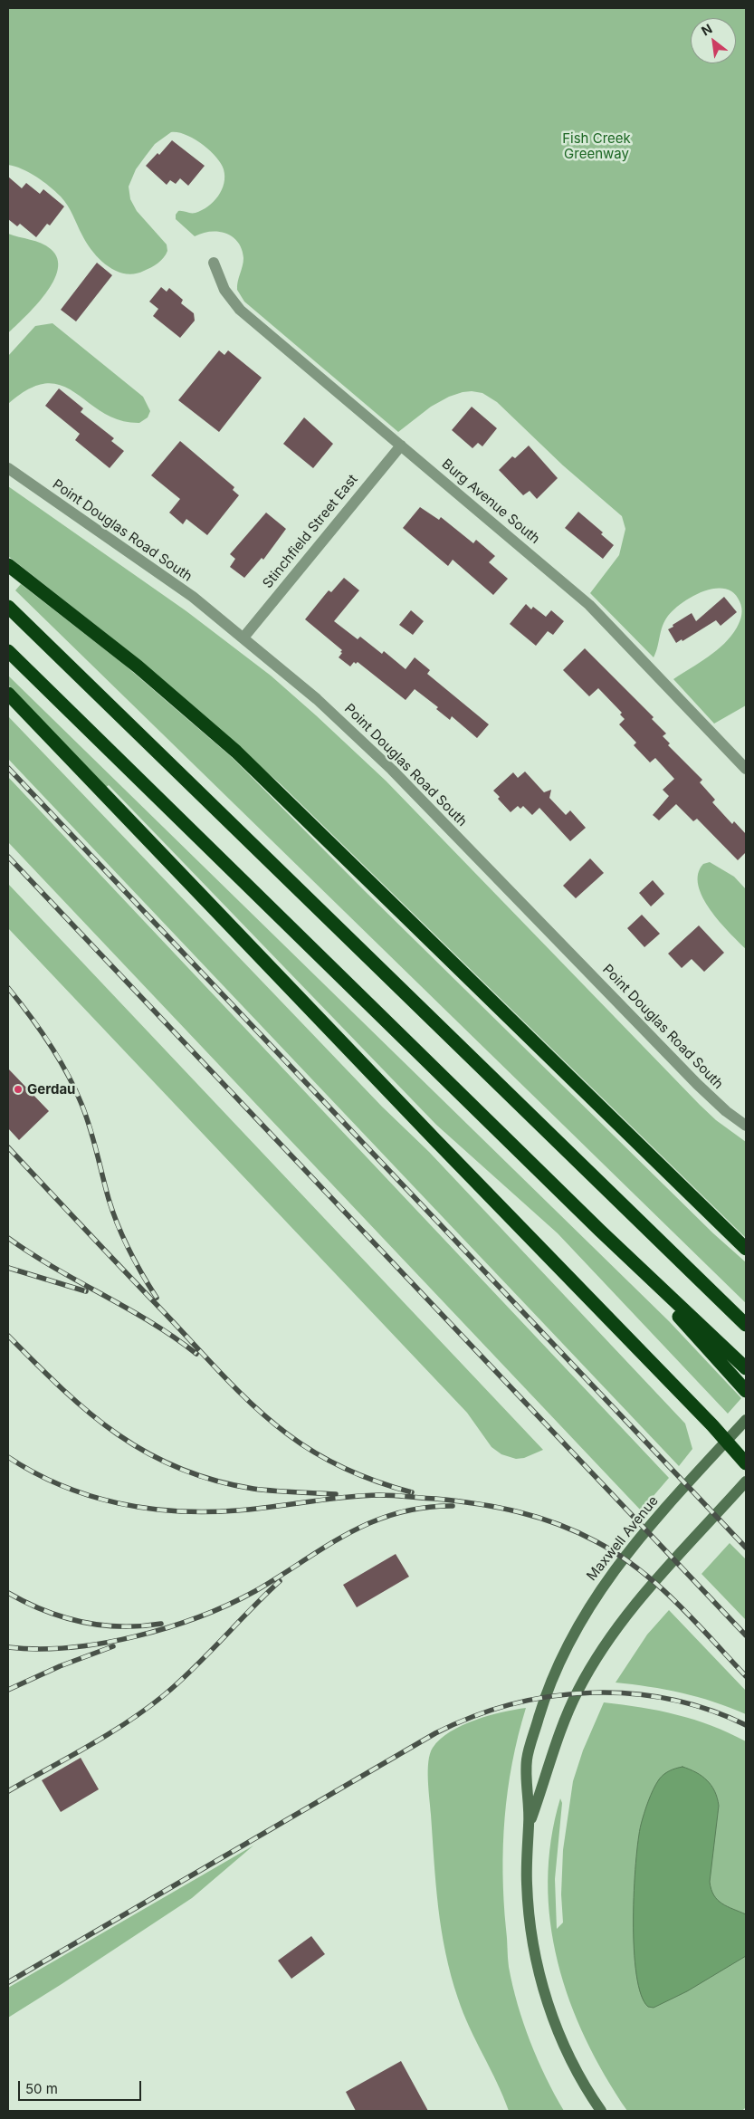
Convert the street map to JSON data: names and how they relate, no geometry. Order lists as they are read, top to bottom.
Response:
{
  "streets": {
    "main road": ["Maxwell Avenue"],
    "street": ["Burg Avenue South", "Point Douglas Road South", "Stinchfield Street East"]
  },
  "crossings": [
    ["Burg Avenue South", "Stinchfield Street East"],
    ["Point Douglas Road South", "Stinchfield Street East"]
  ],
  "parks": ["Fish Creek Greenway"],
  "places": ["Gerdau"],
  "scale_bar": "50 m",
  "north": "top left"
}
